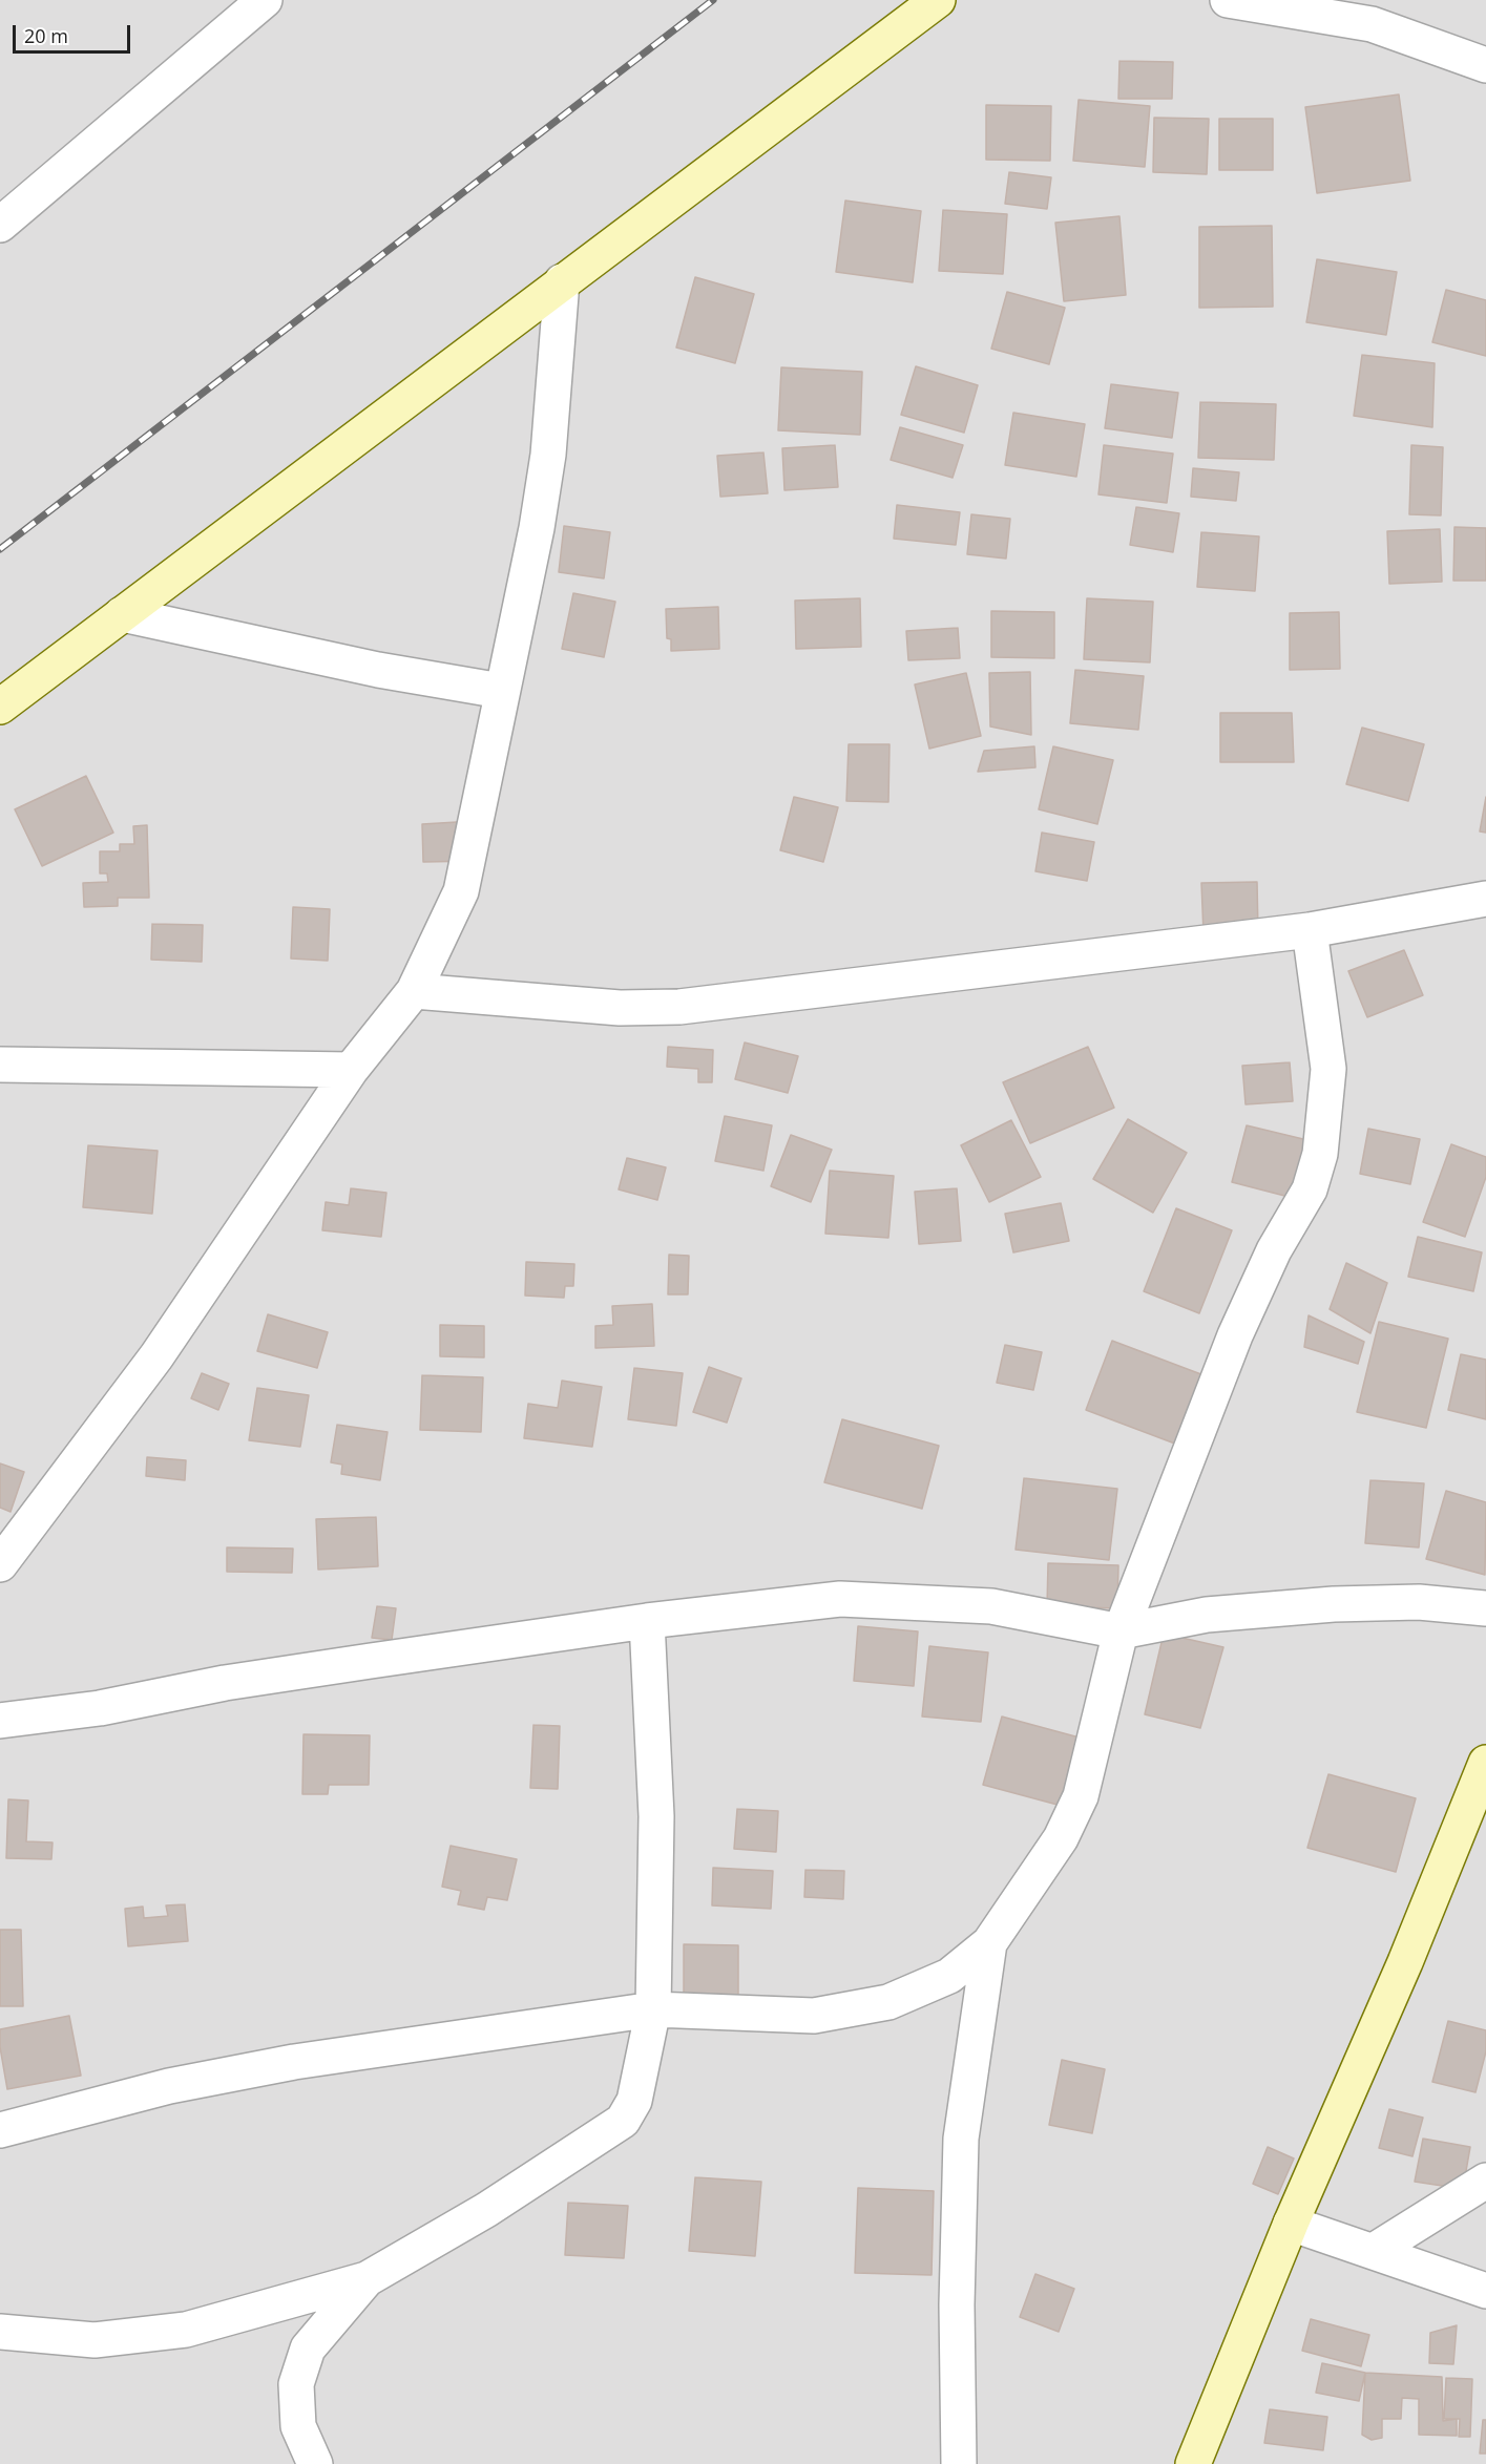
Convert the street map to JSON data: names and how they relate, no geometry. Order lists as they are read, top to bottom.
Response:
{
  "scale_bar": "20 m"
}
